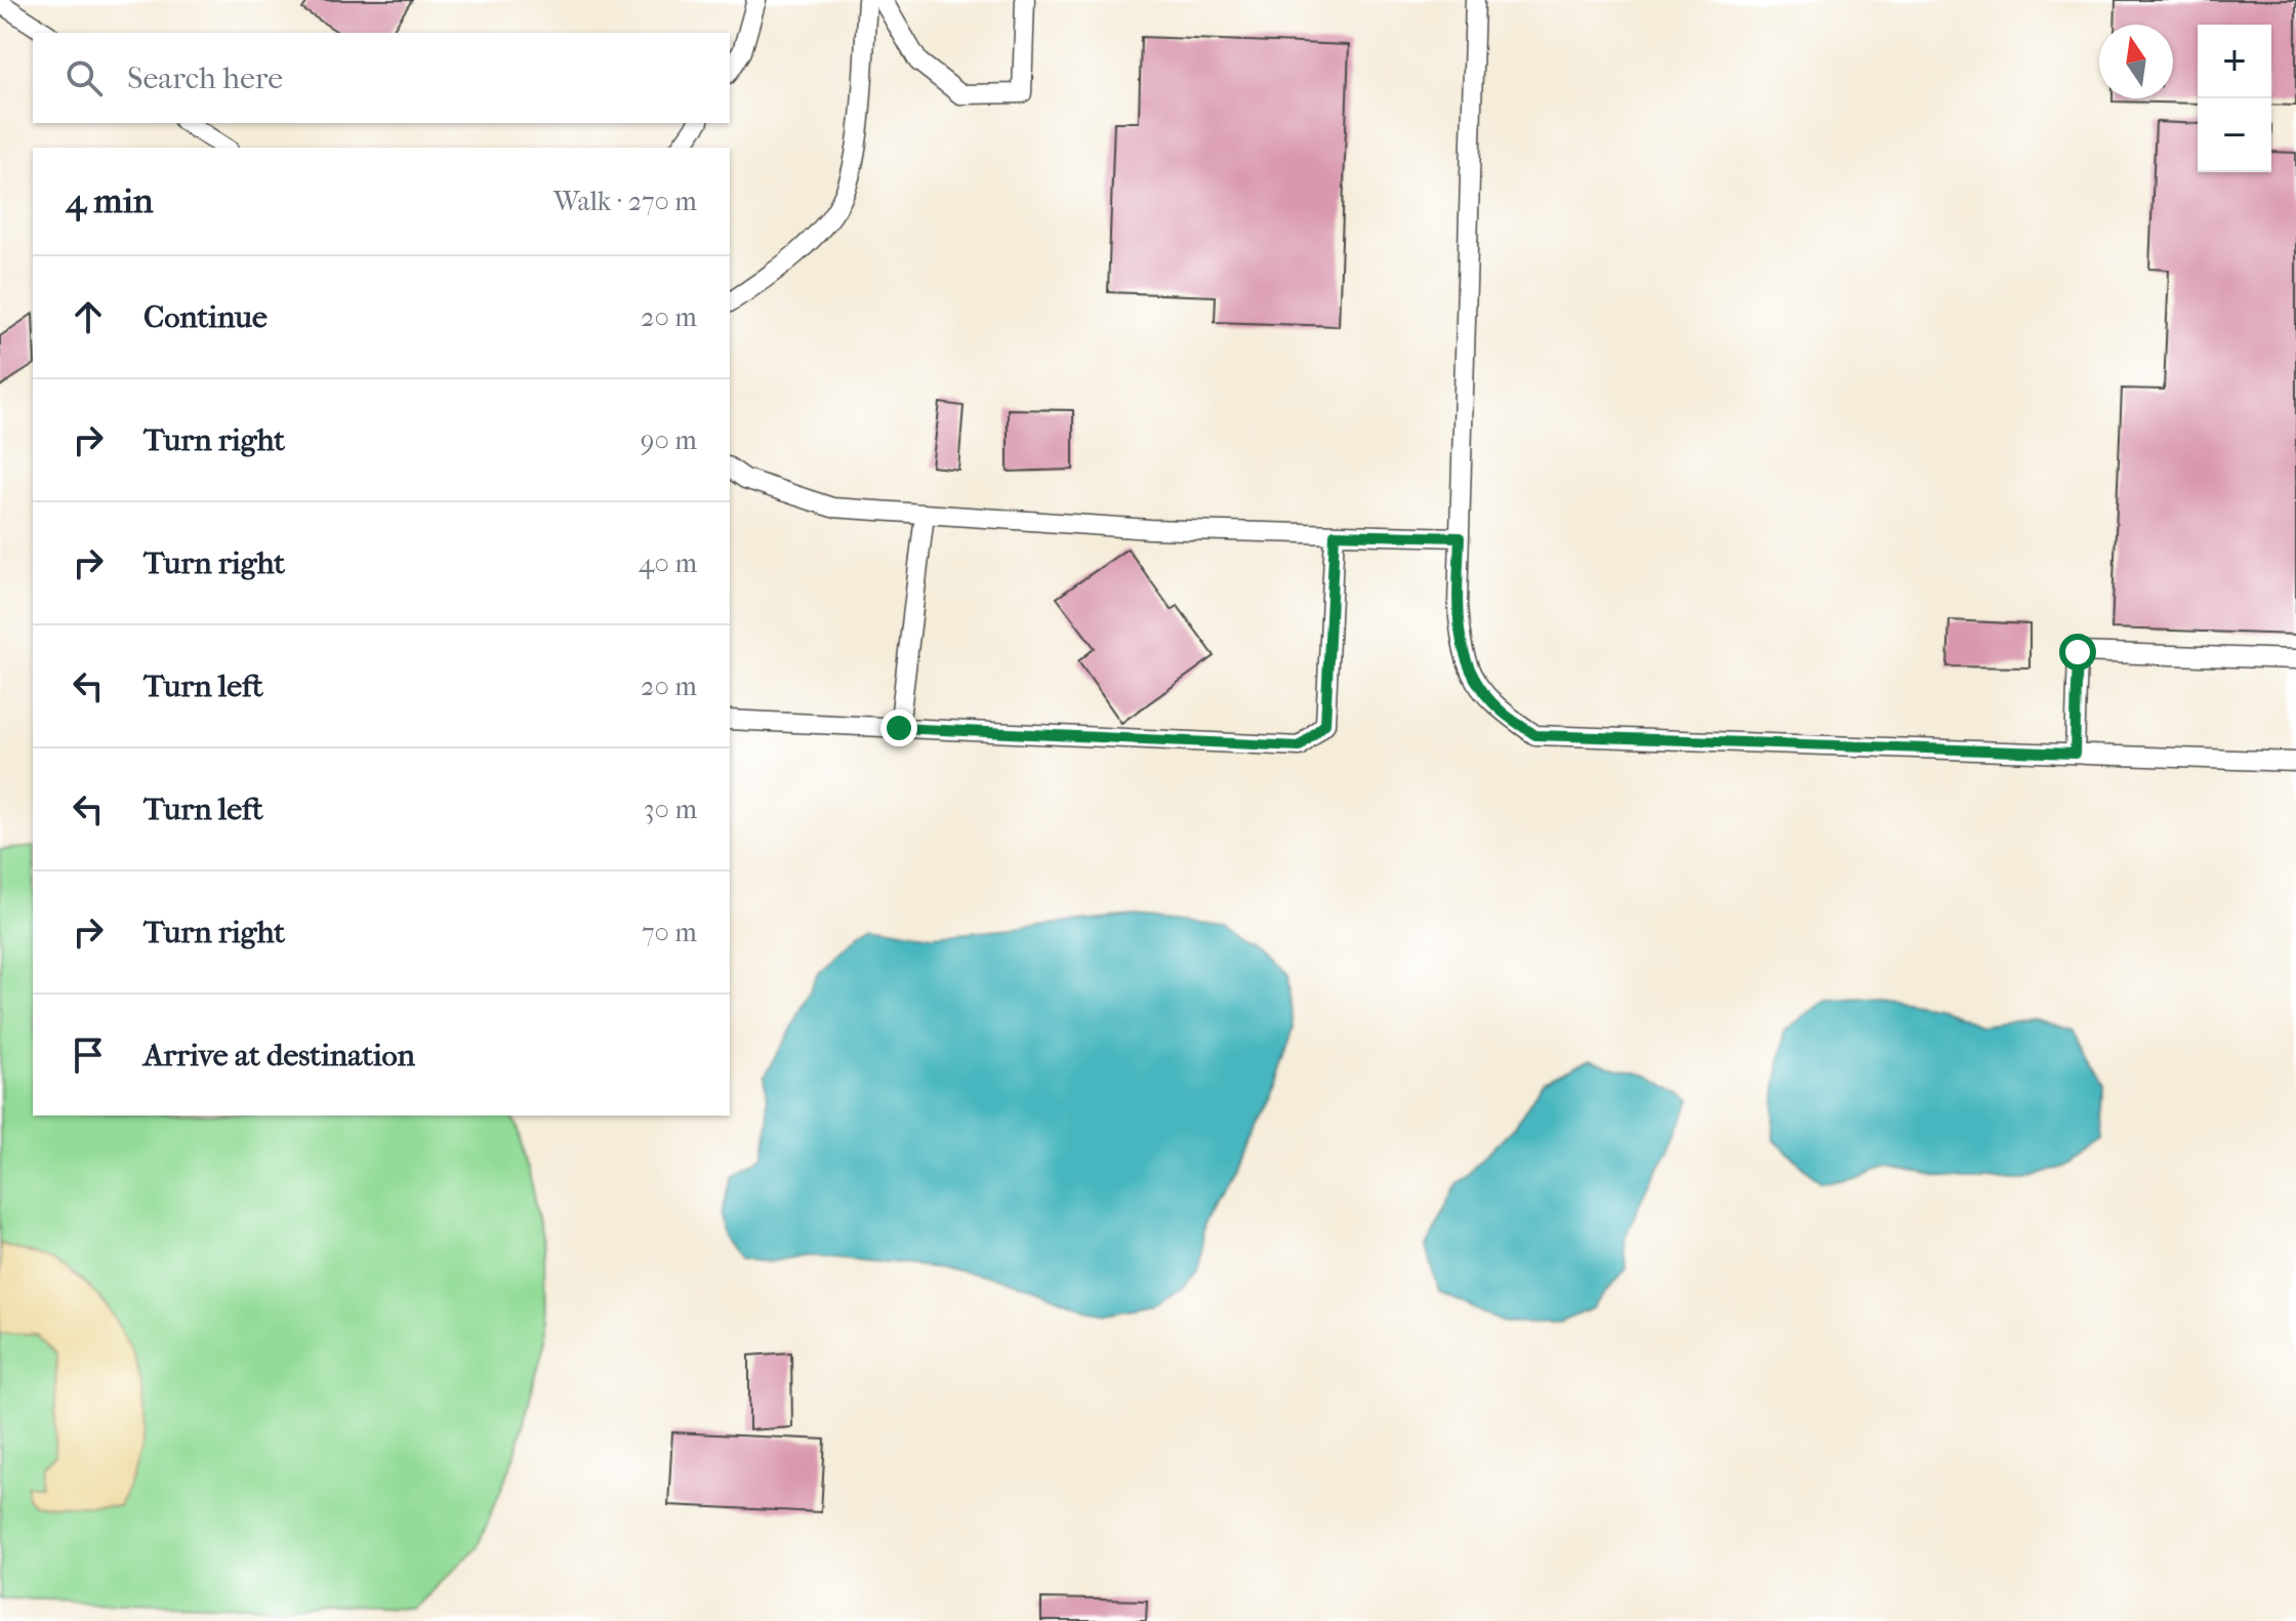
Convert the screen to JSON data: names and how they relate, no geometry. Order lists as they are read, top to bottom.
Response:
{
  "north": "top",
  "page": {
    "map_buttons": ["+", "−"],
    "search": "Search here",
    "heading": ["4 min", "Walk · 270 m"],
    "list": [
      ["Continue", "20 m"],
      ["Turn right", "90 m"],
      ["Turn right", "40 m"],
      ["Turn left", "20 m"],
      ["Turn left", "30 m"],
      ["Turn right", "70 m"],
      "Arrive at destination"
    ]
  }
}
